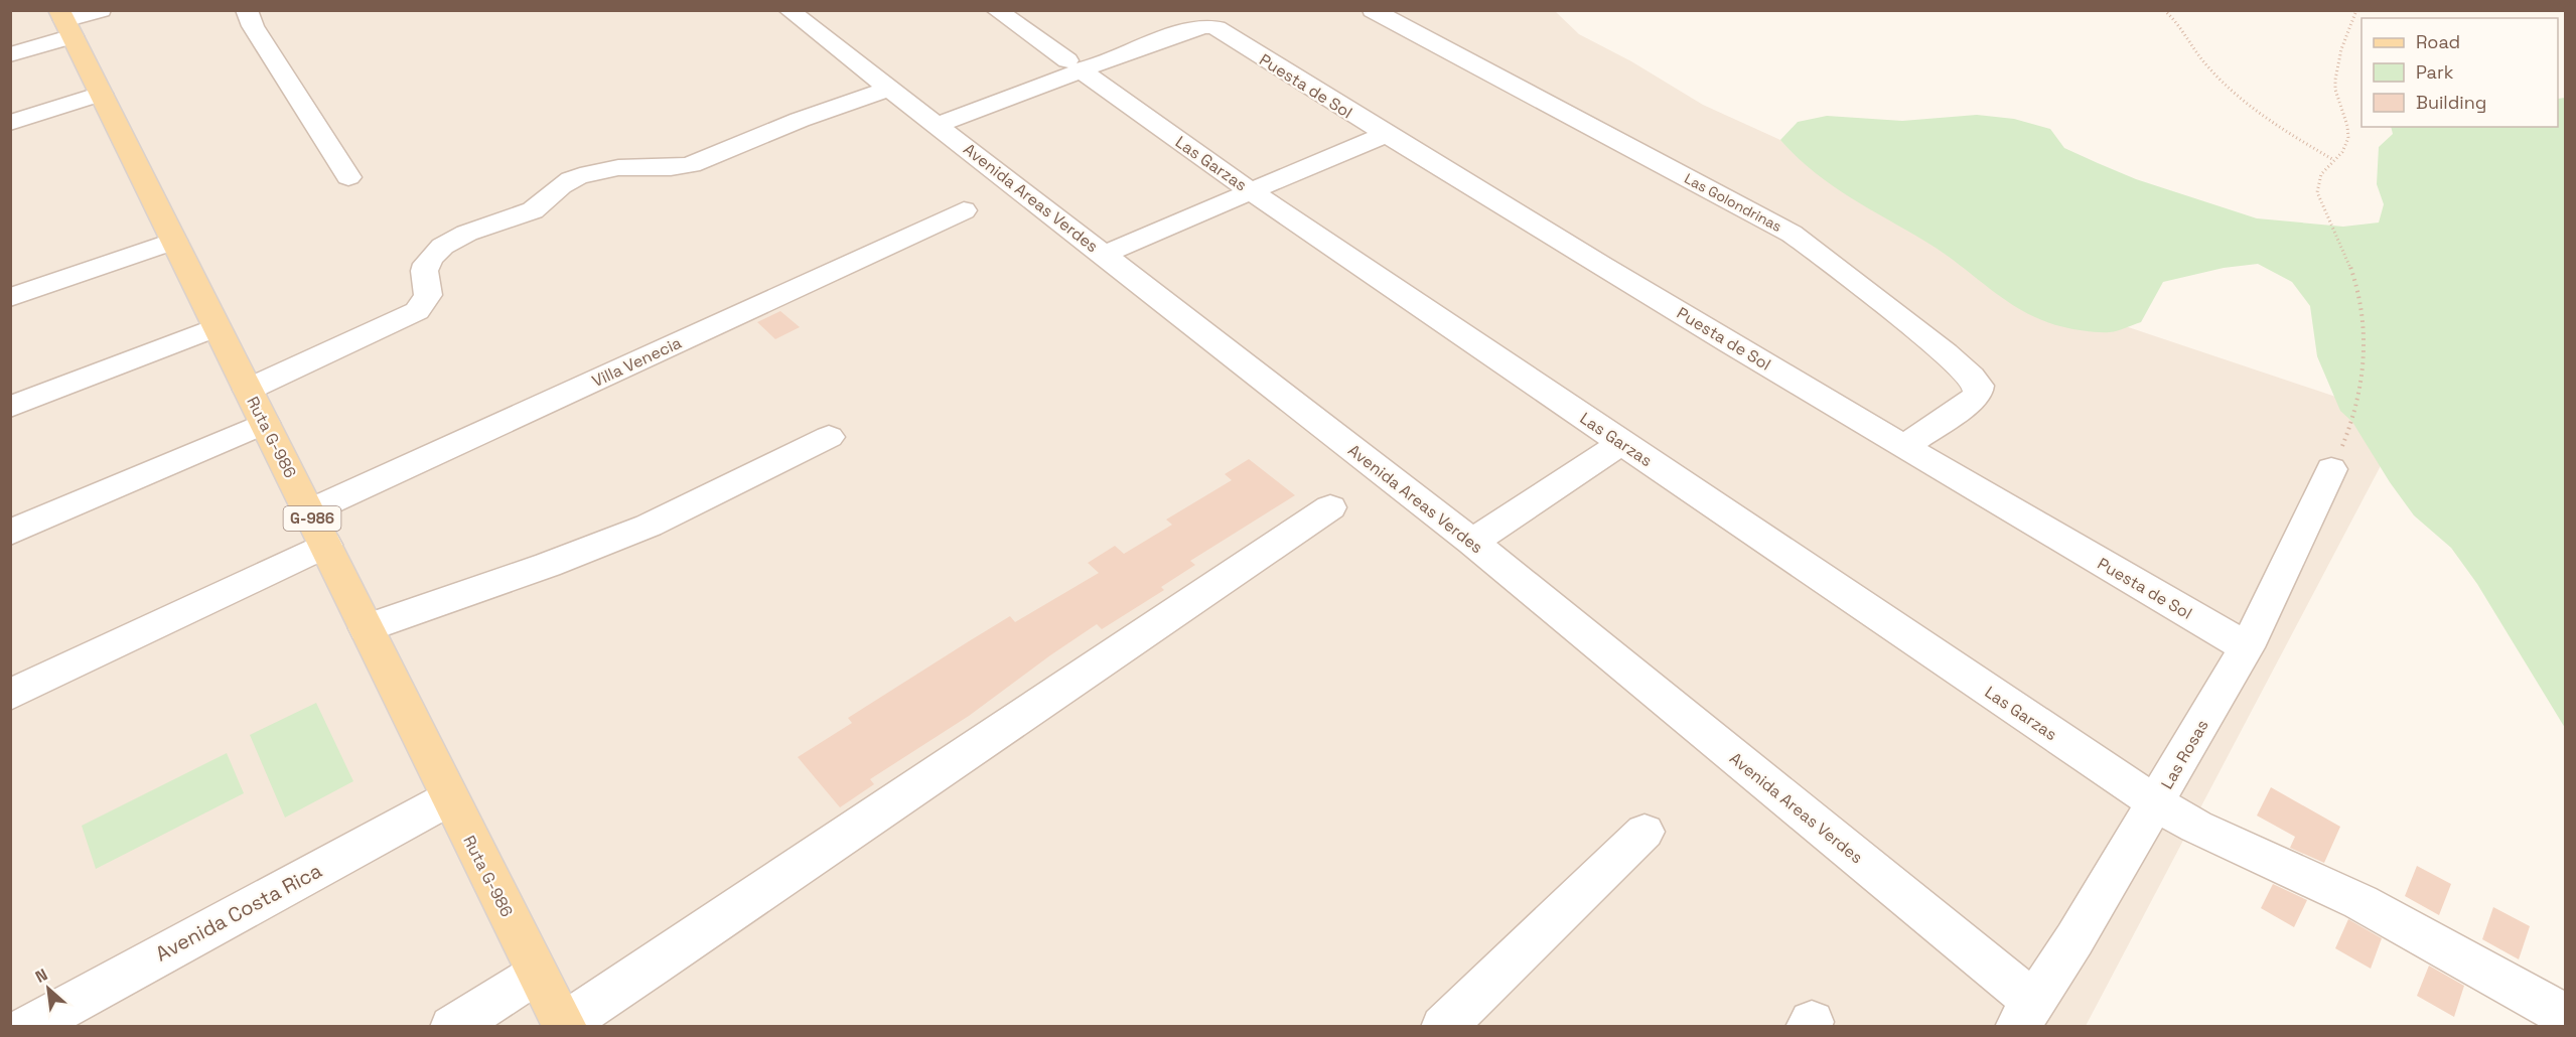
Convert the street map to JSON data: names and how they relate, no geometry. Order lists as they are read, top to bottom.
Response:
{
  "streets": {
    "main road": ["Ruta G-986", "G-986"],
    "street": [
      "Puesta de Sol",
      "Las Garzas",
      "Avenida Areas Verdes",
      "Las Golondrinas",
      "Villa Venecia",
      "Las Rosas",
      "Avenida Costa Rica"
    ]
  },
  "crossings": [
    ["Puesta de Sol", "Las Golondrinas"],
    ["Puesta de Sol", "Las Rosas"],
    ["Las Garzas", "Las Rosas"],
    ["Avenida Areas Verdes", "Las Rosas"],
    ["Villa Venecia", "Ruta G-986"],
    ["Ruta G-986", "Avenida Costa Rica"]
  ],
  "legend": ["Road", "Park", "Building"],
  "north": "top left"
}
